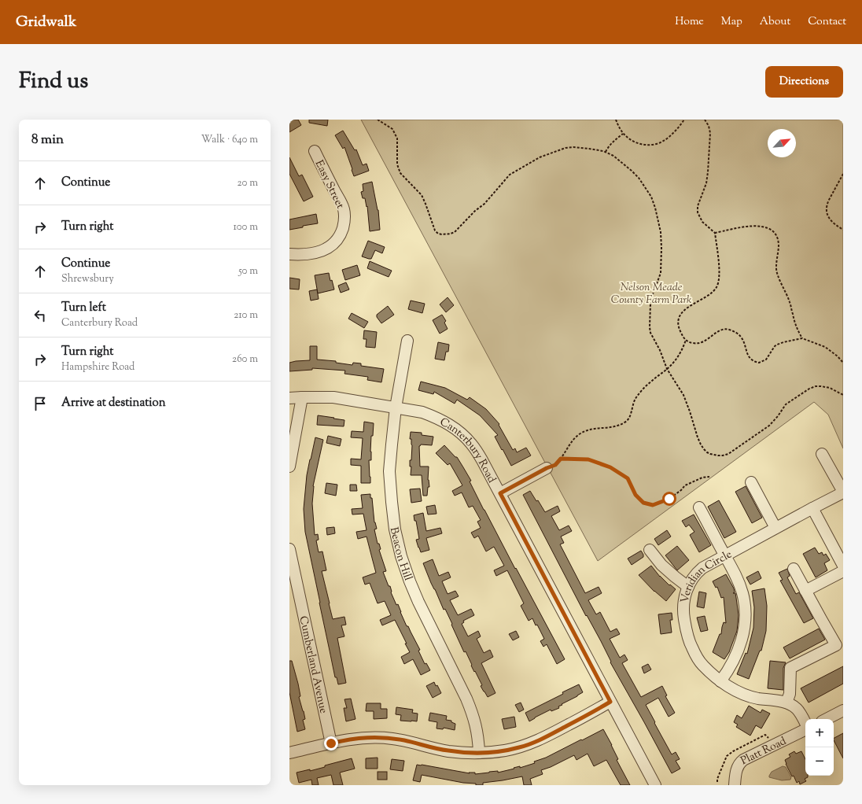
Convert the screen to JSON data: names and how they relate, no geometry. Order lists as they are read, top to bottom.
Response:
{
  "streets": {
    "street": [
      "Easy Street",
      "Canterbury Road",
      "Beacon Hill",
      "Veridian Circle",
      "Cumberland Avenue",
      "Platt Road"
    ]
  },
  "crossings": [
    ["Canterbury Road", "Beacon Hill"]
  ],
  "parks": ["Nelson Meade County Farm Park"],
  "north": "top right",
  "page": {
    "header": "Gridwalk",
    "nav": [
      "Home",
      "Map",
      "About",
      "Contact"
    ],
    "title": "Find us",
    "buttons": "Directions",
    "heading": ["8 min", "Walk · 640 m"],
    "list": [
      ["Continue", "20 m"],
      ["Turn right", "100 m"],
      ["Continue", "Shrewsbury", "50 m"],
      ["Turn left", "Canterbury Road", "210 m"],
      ["Turn right", "Hampshire Road", "260 m"],
      "Arrive at destination"
    ],
    "map_buttons": ["+", "−"]
  }
}
